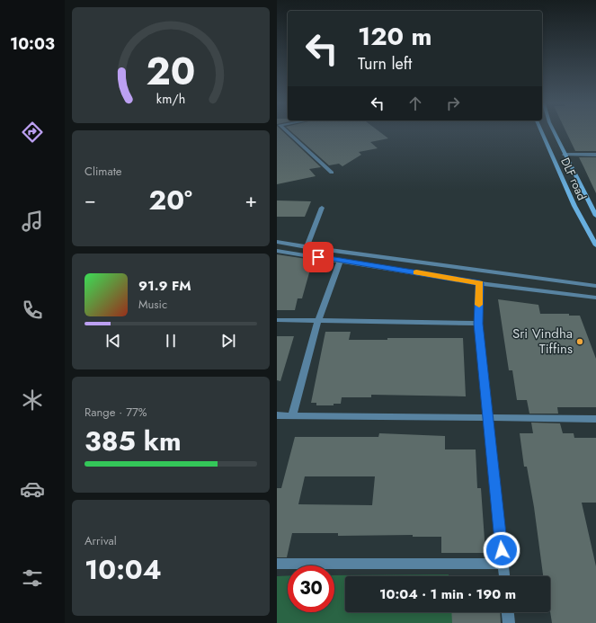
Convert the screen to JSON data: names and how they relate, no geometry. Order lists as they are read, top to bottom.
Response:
{
  "streets": {
    "main road": ["DLF road"]
  },
  "places": ["Sri Vindha Tiffins"],
  "page": {
    "tabs": "10:03",
    "turn": ["120 m", "Turn left"],
    "tile": [
      "Climate",
      ["Range · 77%", "385 km"],
      ["Arrival", "10:04"]
    ],
    "heat": ["−", "20°", "+"],
    "song": ["91.9 FM", "Music"],
    "limit": "30",
    "trip": "10:04 · 1 min · 190 m",
    "gauge": ["20", "km/h"]
  }
}
